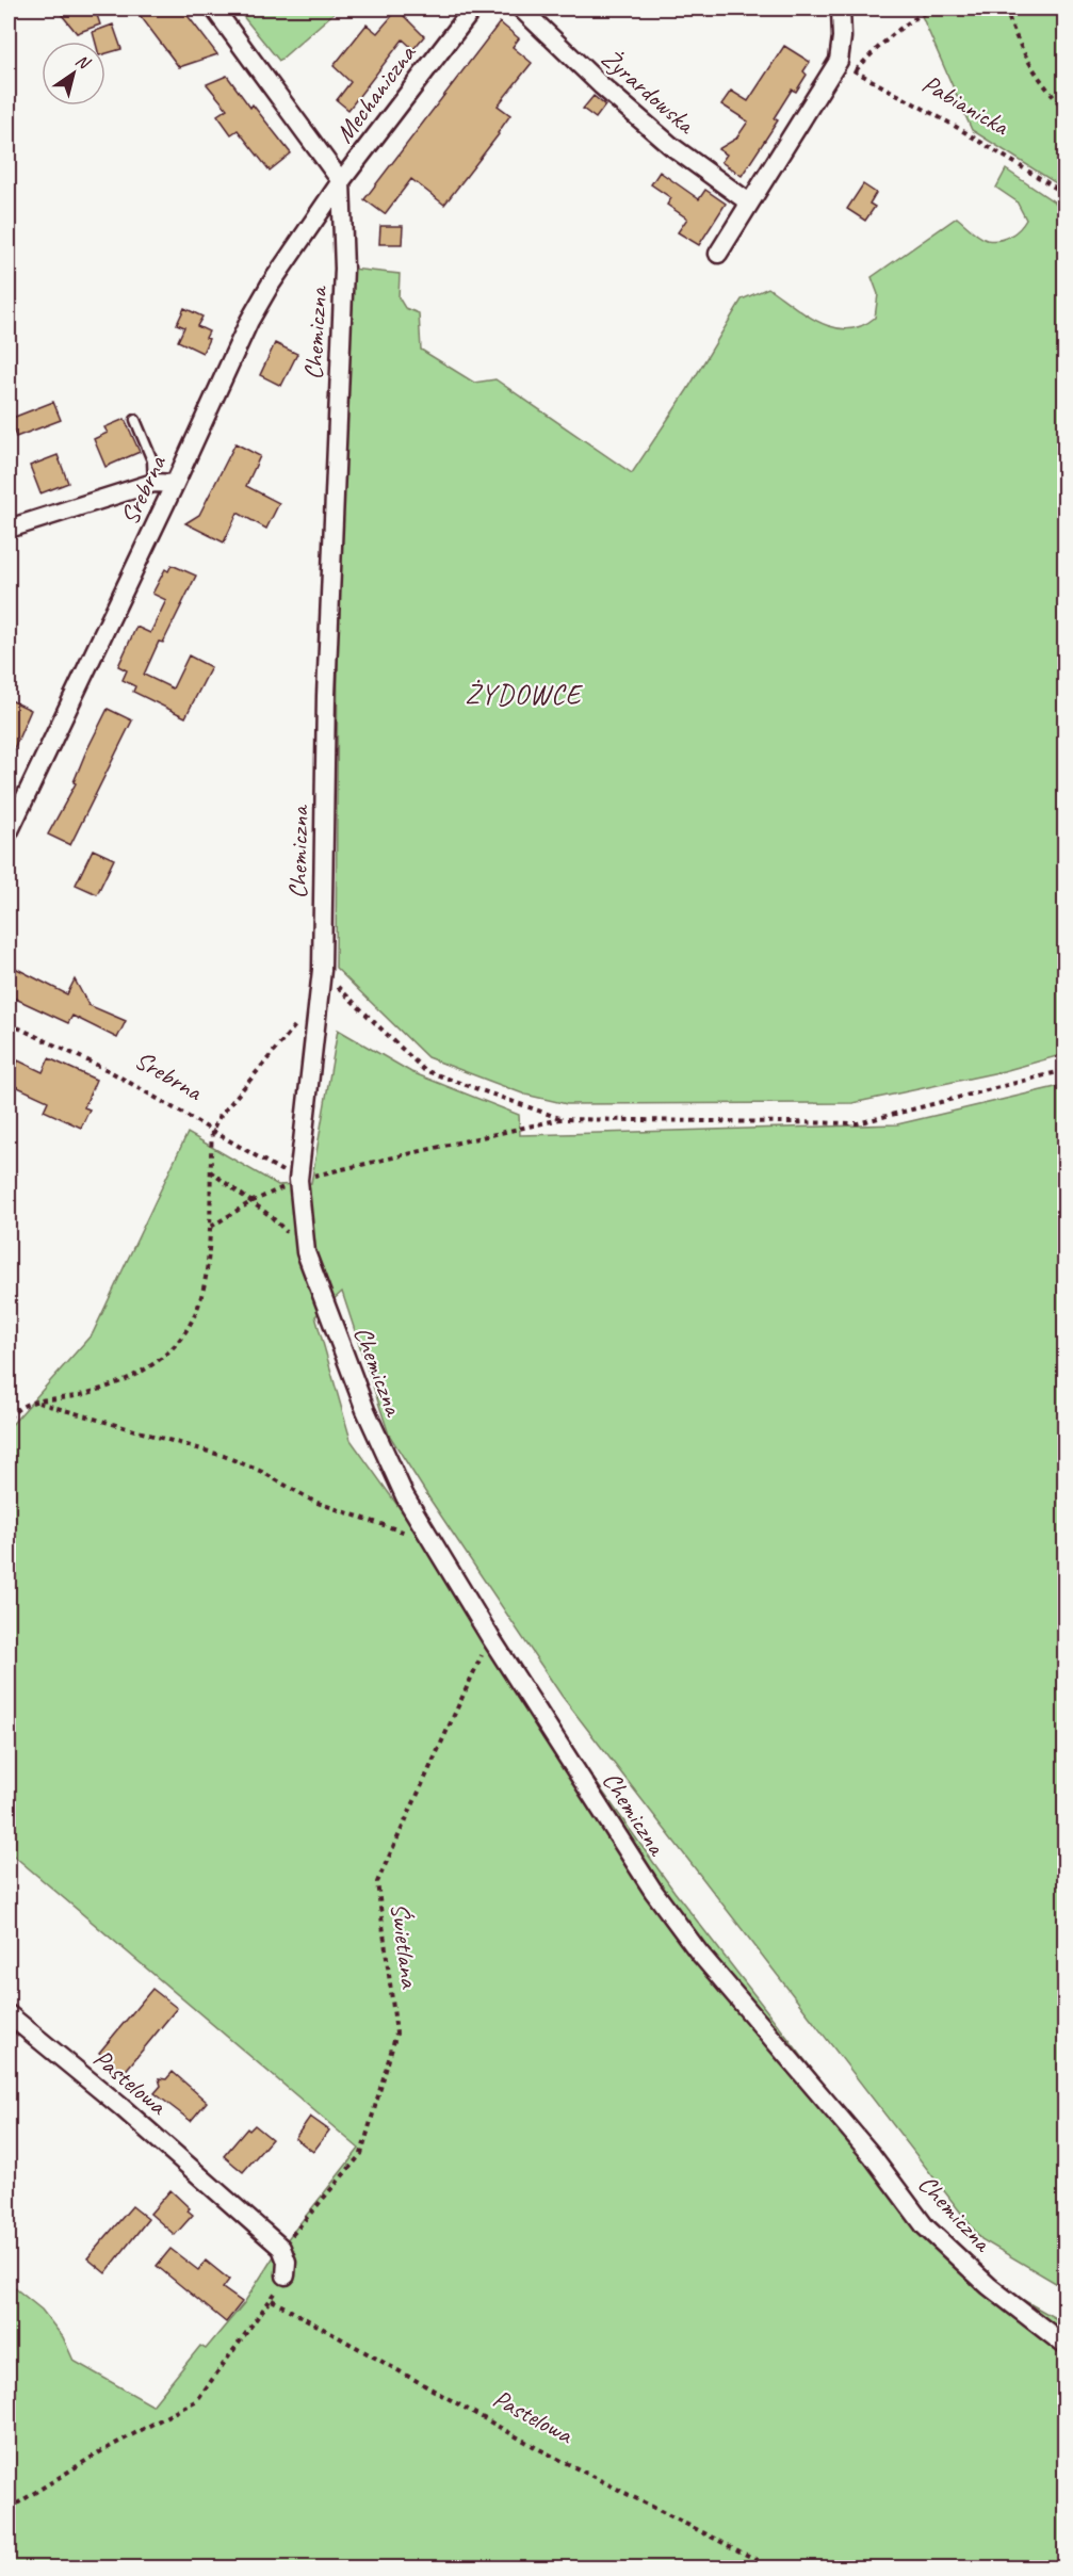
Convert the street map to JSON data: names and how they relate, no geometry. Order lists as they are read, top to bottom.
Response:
{
  "streets": {
    "street": [
      "Żyrardowska",
      "Mechaniczna",
      "Chemiczna",
      "Srebrna",
      "Pastelowa"
    ],
    "path": ["Pabianicka", "Świetlana"]
  },
  "crossings": [
    ["Mechaniczna", "Chemiczna"],
    ["Mechaniczna", "Srebrna"],
    ["Chemiczna", "Srebrna"],
    ["Chemiczna", "Świetlana"],
    ["Świetlana", "Pastelowa"]
  ],
  "districts": ["ŻYDOWCE"],
  "north": "top right"
}
